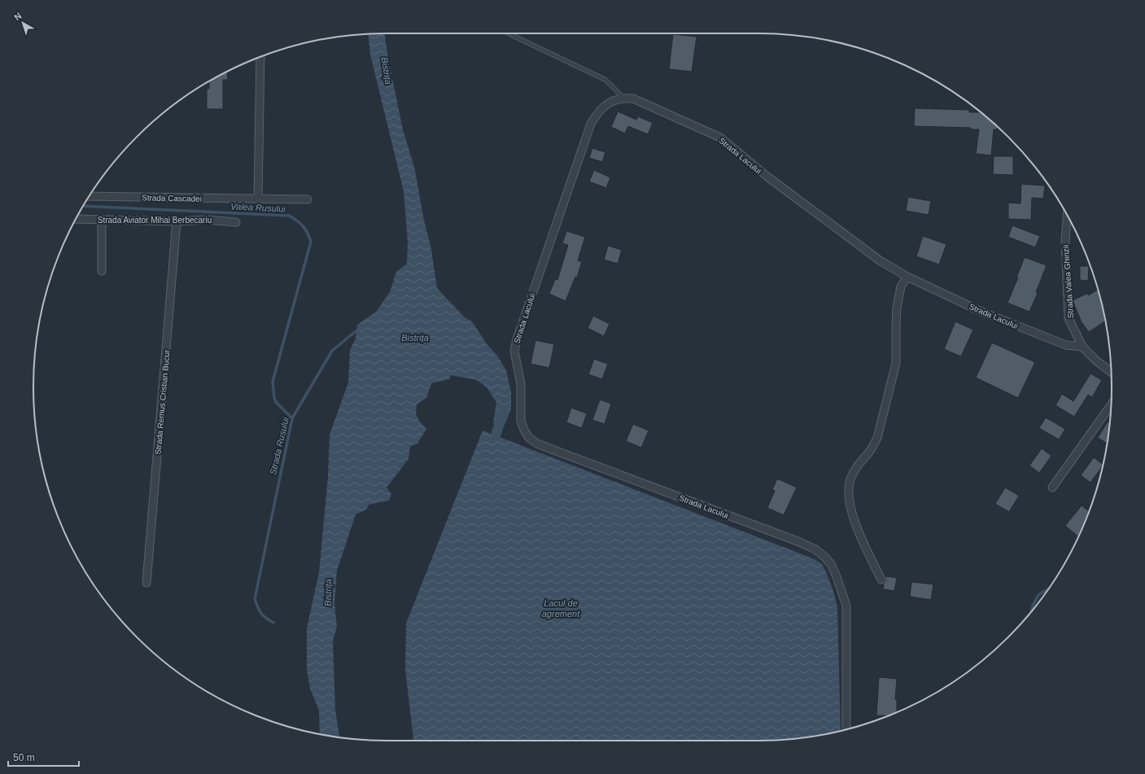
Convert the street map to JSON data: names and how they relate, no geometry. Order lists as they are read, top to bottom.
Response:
{
  "streets": {
    "street": [
      "Strada Lacului",
      "Strada Cascadei",
      "Strada Aviator Mihai Berbecariu",
      "Strada Valea Ghinzii",
      "Strada Remus Cristian Bucur"
    ]
  },
  "crossings": [
    ["Strada Lacului", "Strada Valea Ghinzii"],
    ["Strada Aviator Mihai Berbecariu", "Strada Remus Cristian Bucur"]
  ],
  "water": [
    "Bistrița",
    "Valea Rusului",
    "Strada Rusului",
    "Lacul de agrement"
  ],
  "scale_bar": "50 m",
  "north": "top left"
}
